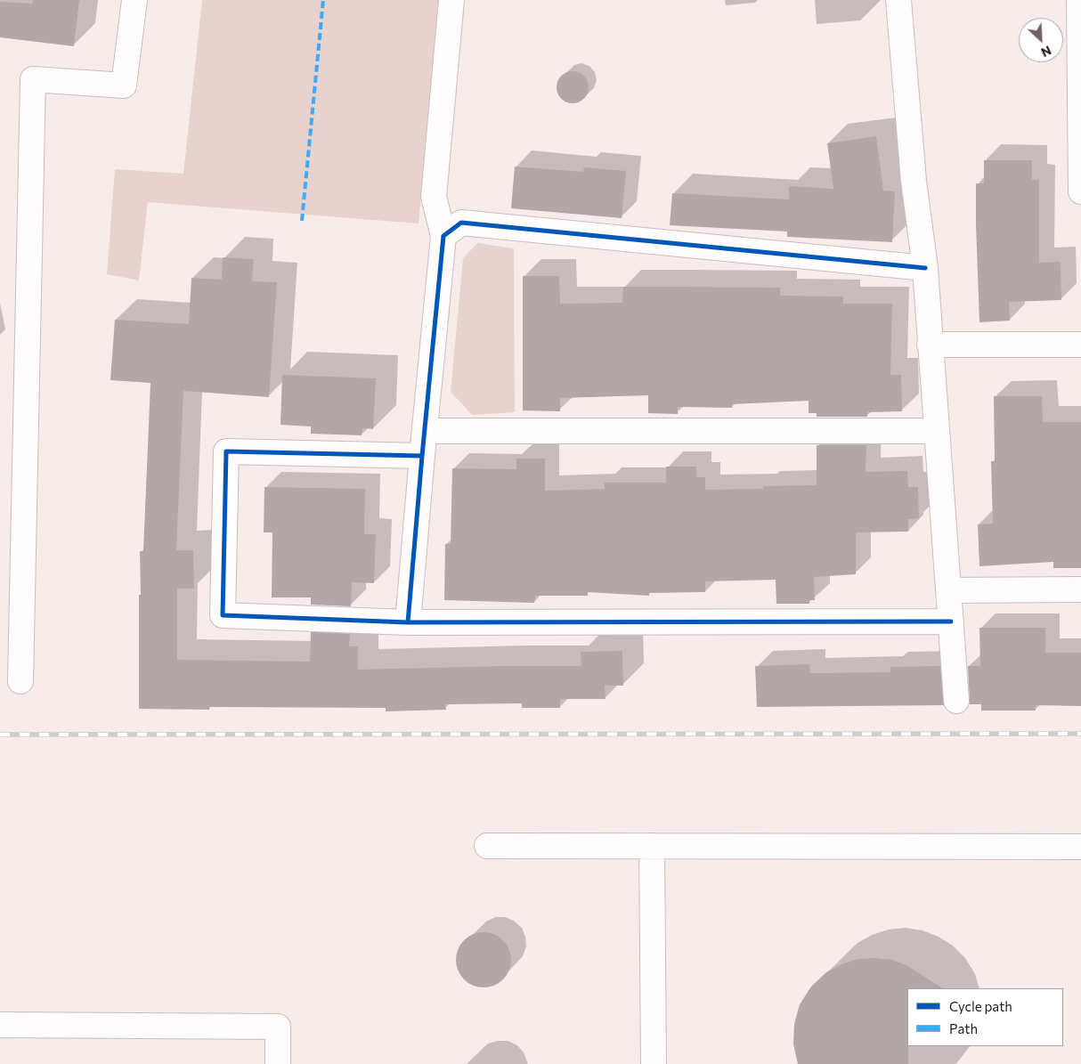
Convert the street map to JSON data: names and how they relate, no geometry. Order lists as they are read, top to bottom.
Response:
{
  "legend": ["Cycle path", "Path"],
  "north": "bottom right"
}
